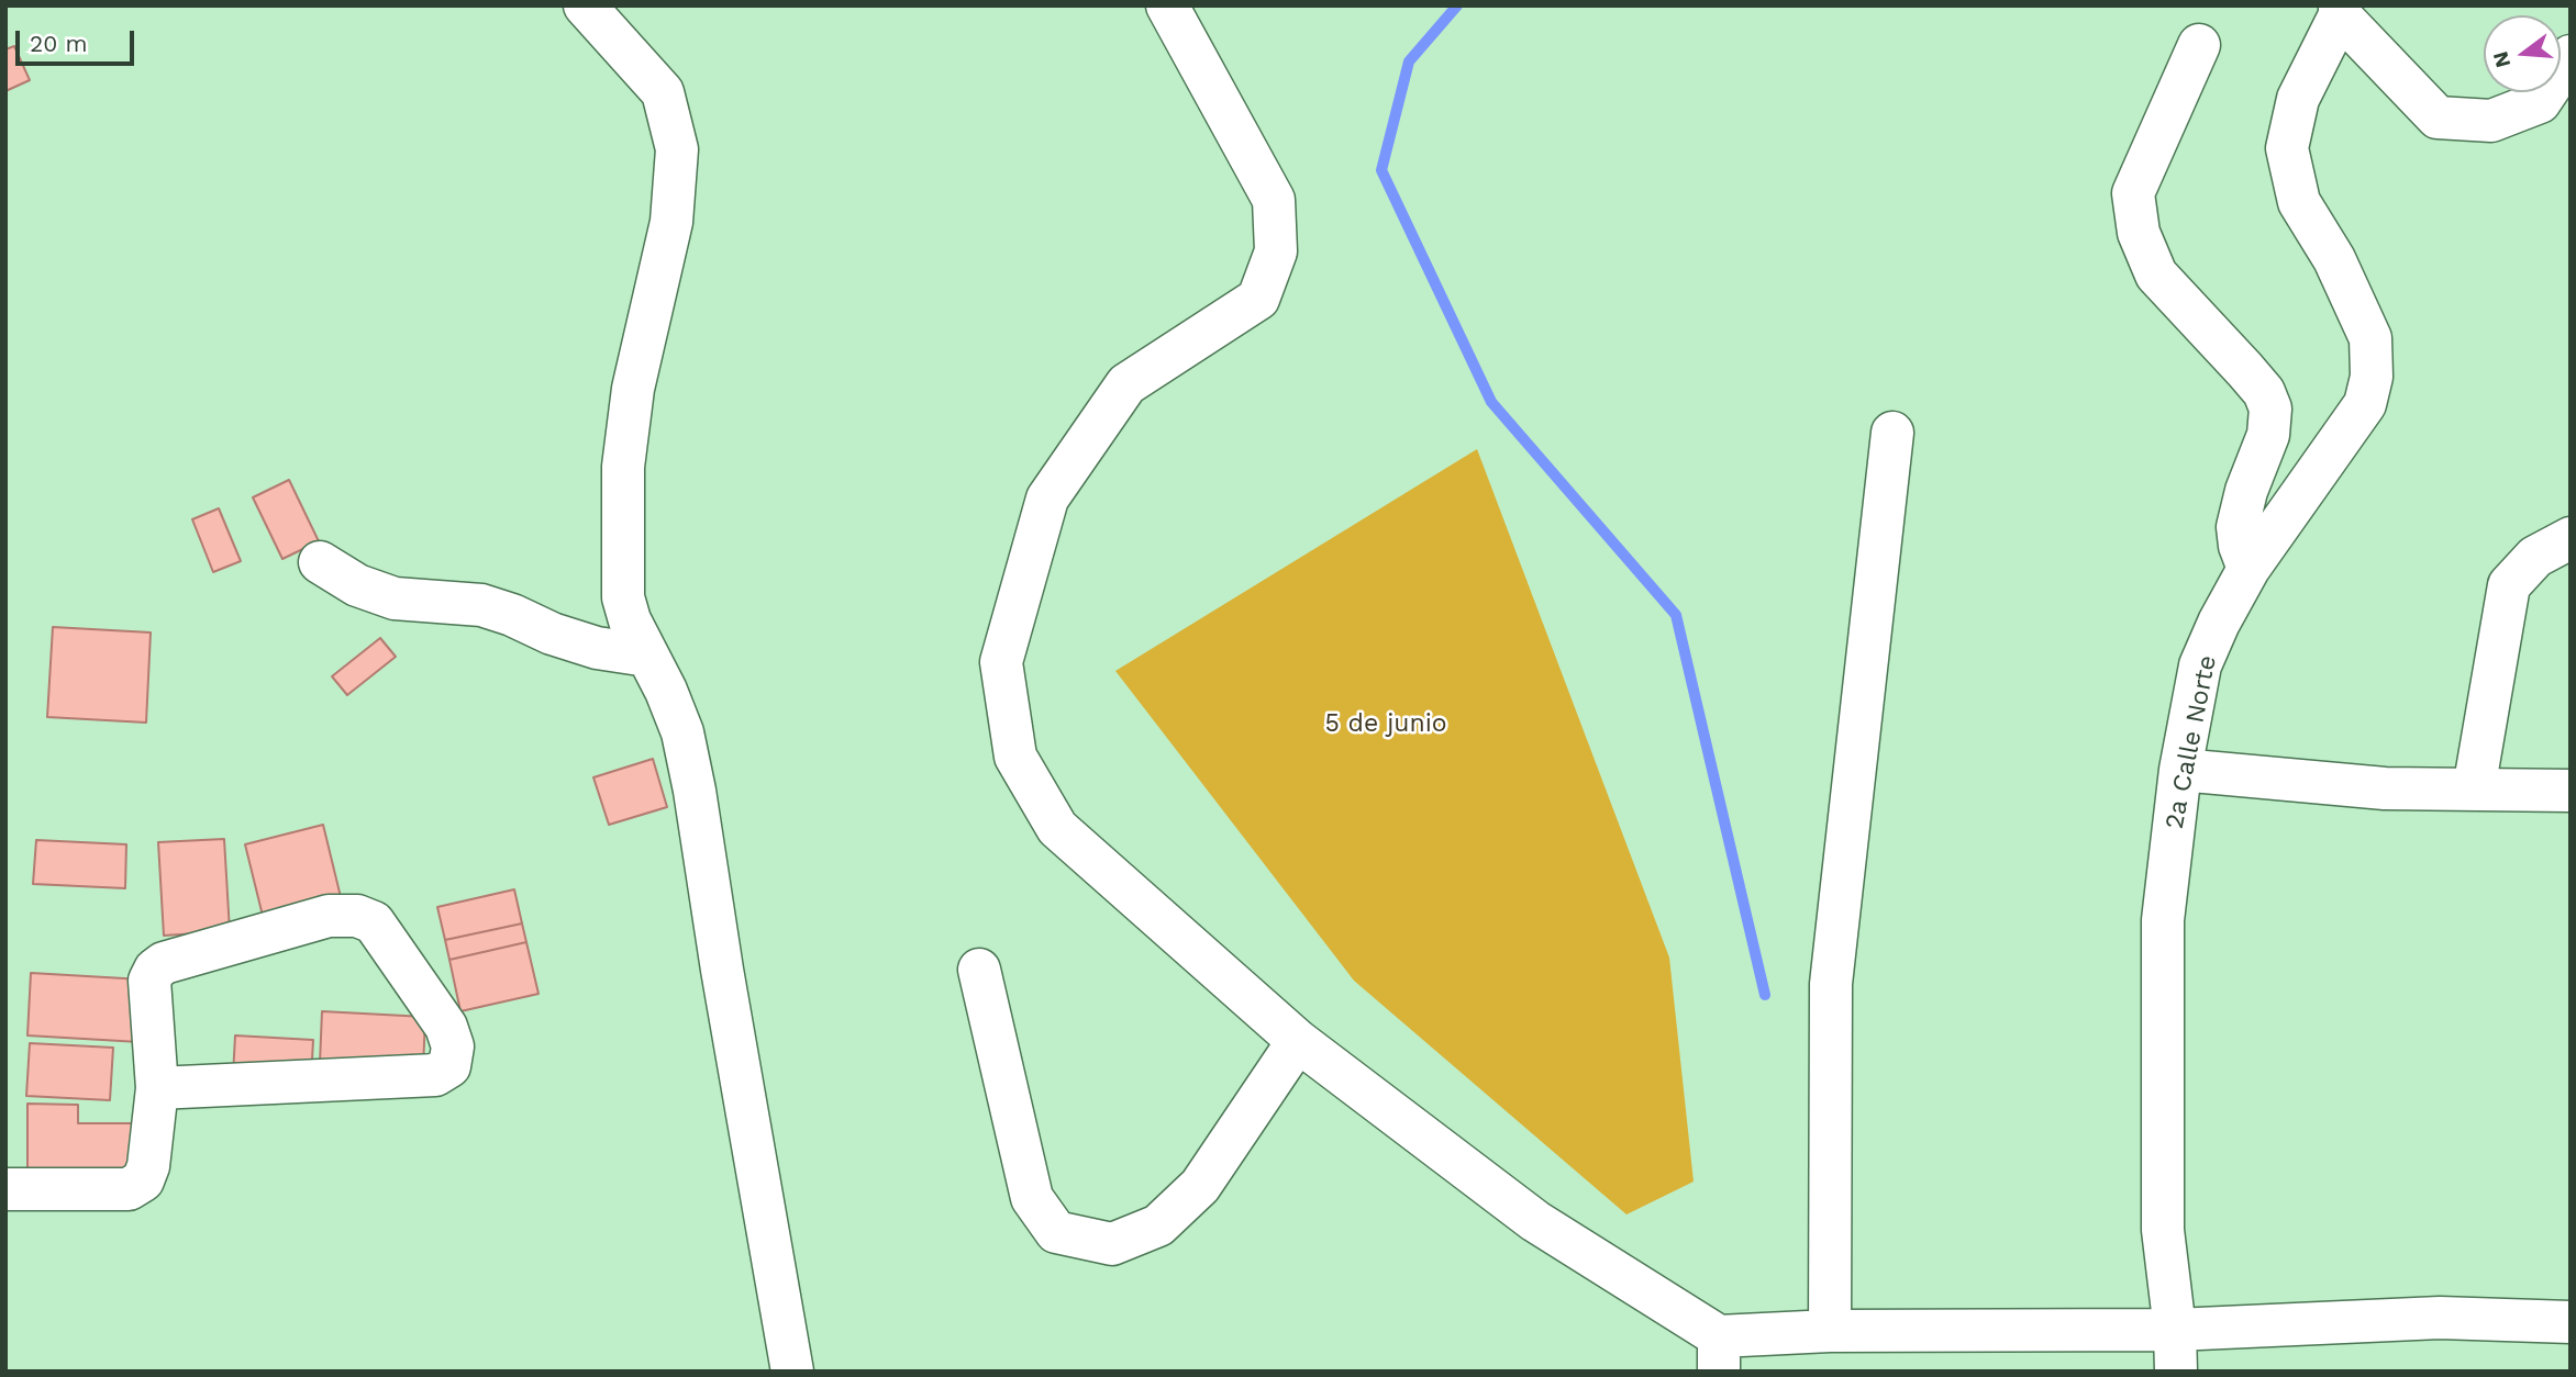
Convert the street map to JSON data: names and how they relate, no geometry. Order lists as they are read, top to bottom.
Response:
{
  "streets": {
    "street": ["2a Calle Norte"]
  },
  "parks": ["5 de junio"],
  "scale_bar": "20 m",
  "north": "left"
}
